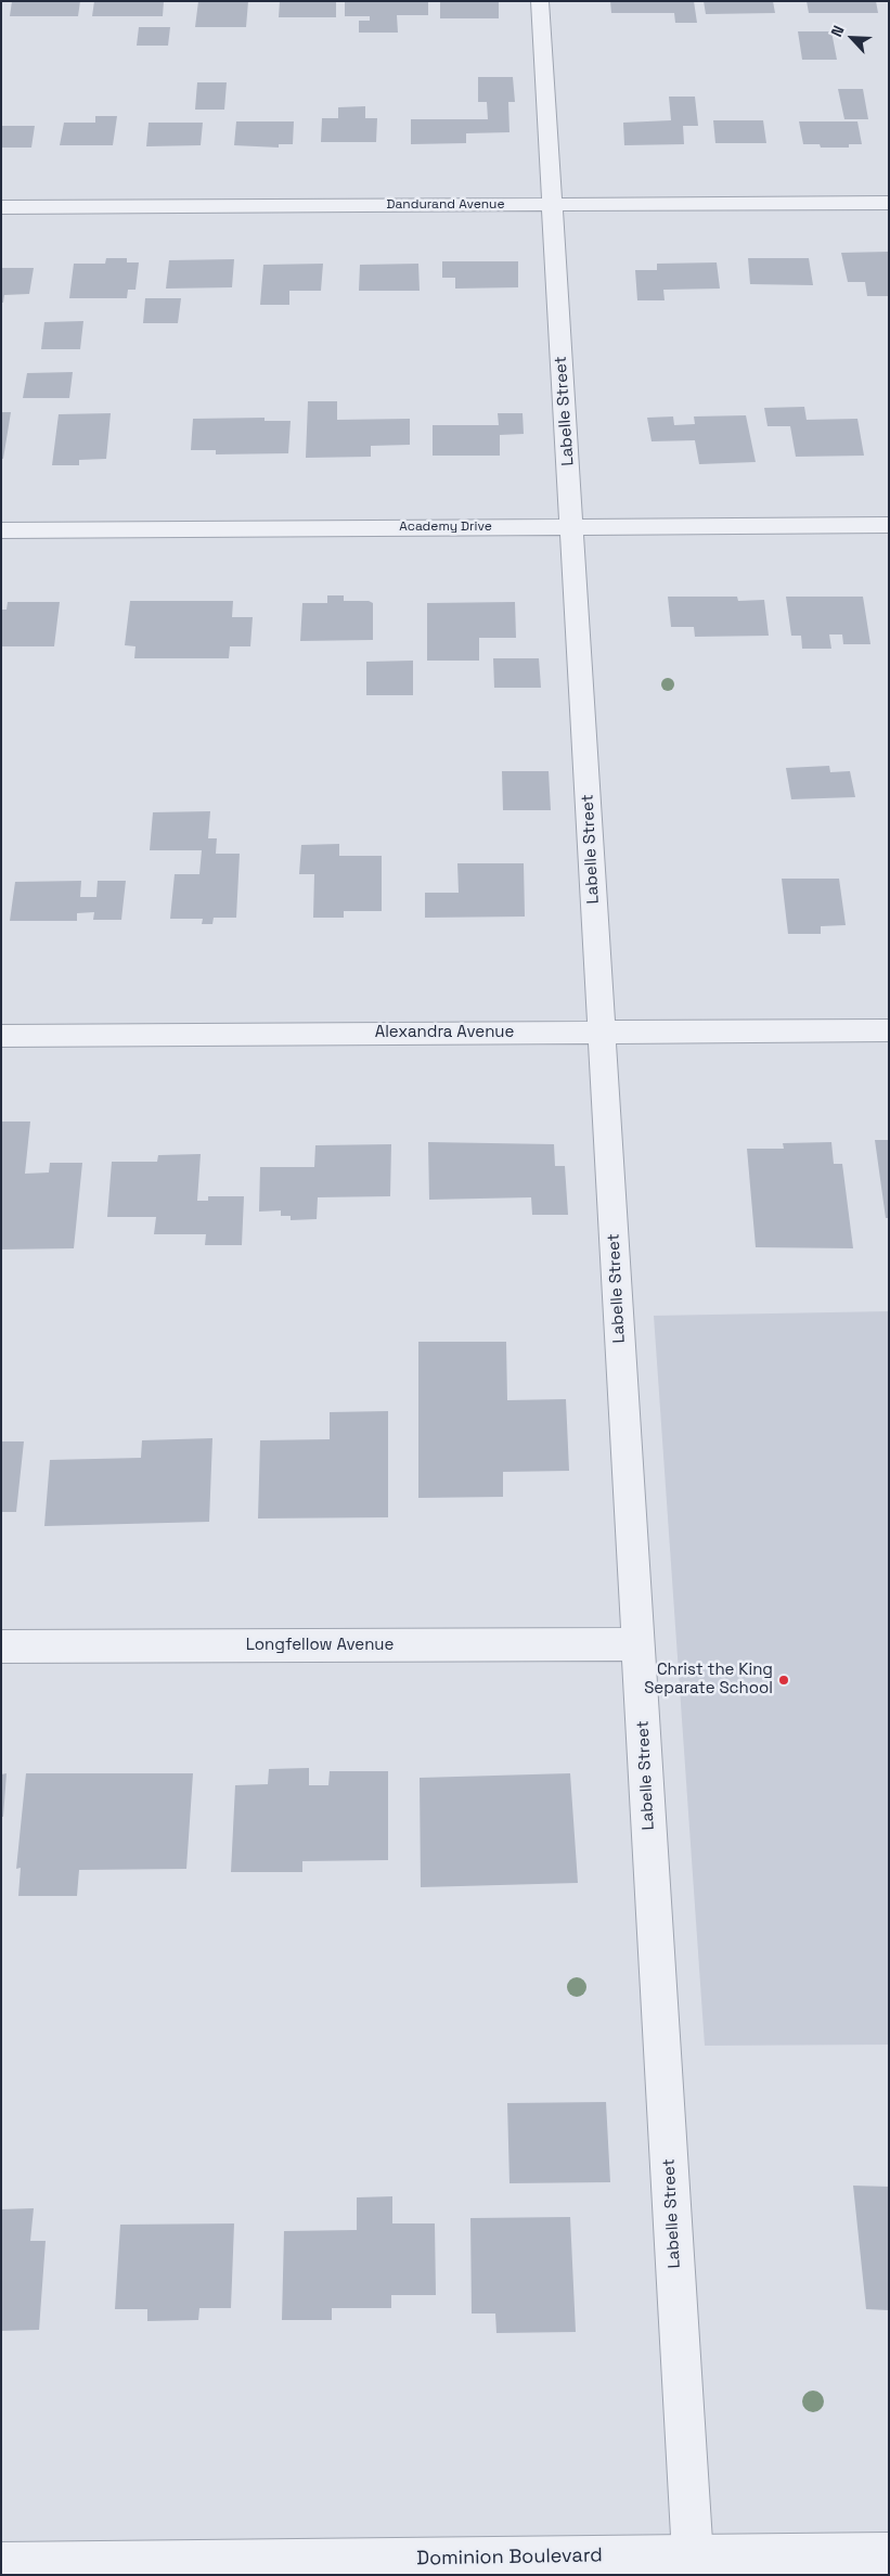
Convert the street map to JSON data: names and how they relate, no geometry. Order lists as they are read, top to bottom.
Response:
{
  "streets": {
    "street": [
      "Dandurand Avenue",
      "Labelle Street",
      "Academy Drive",
      "Alexandra Avenue",
      "Longfellow Avenue",
      "Dominion Boulevard"
    ]
  },
  "crossings": [
    ["Dandurand Avenue", "Labelle Street"],
    ["Labelle Street", "Academy Drive"],
    ["Labelle Street", "Alexandra Avenue"],
    ["Labelle Street", "Longfellow Avenue"],
    ["Labelle Street", "Dominion Boulevard"]
  ],
  "places": ["Christ the King Separate School"],
  "north": "top left"
}
